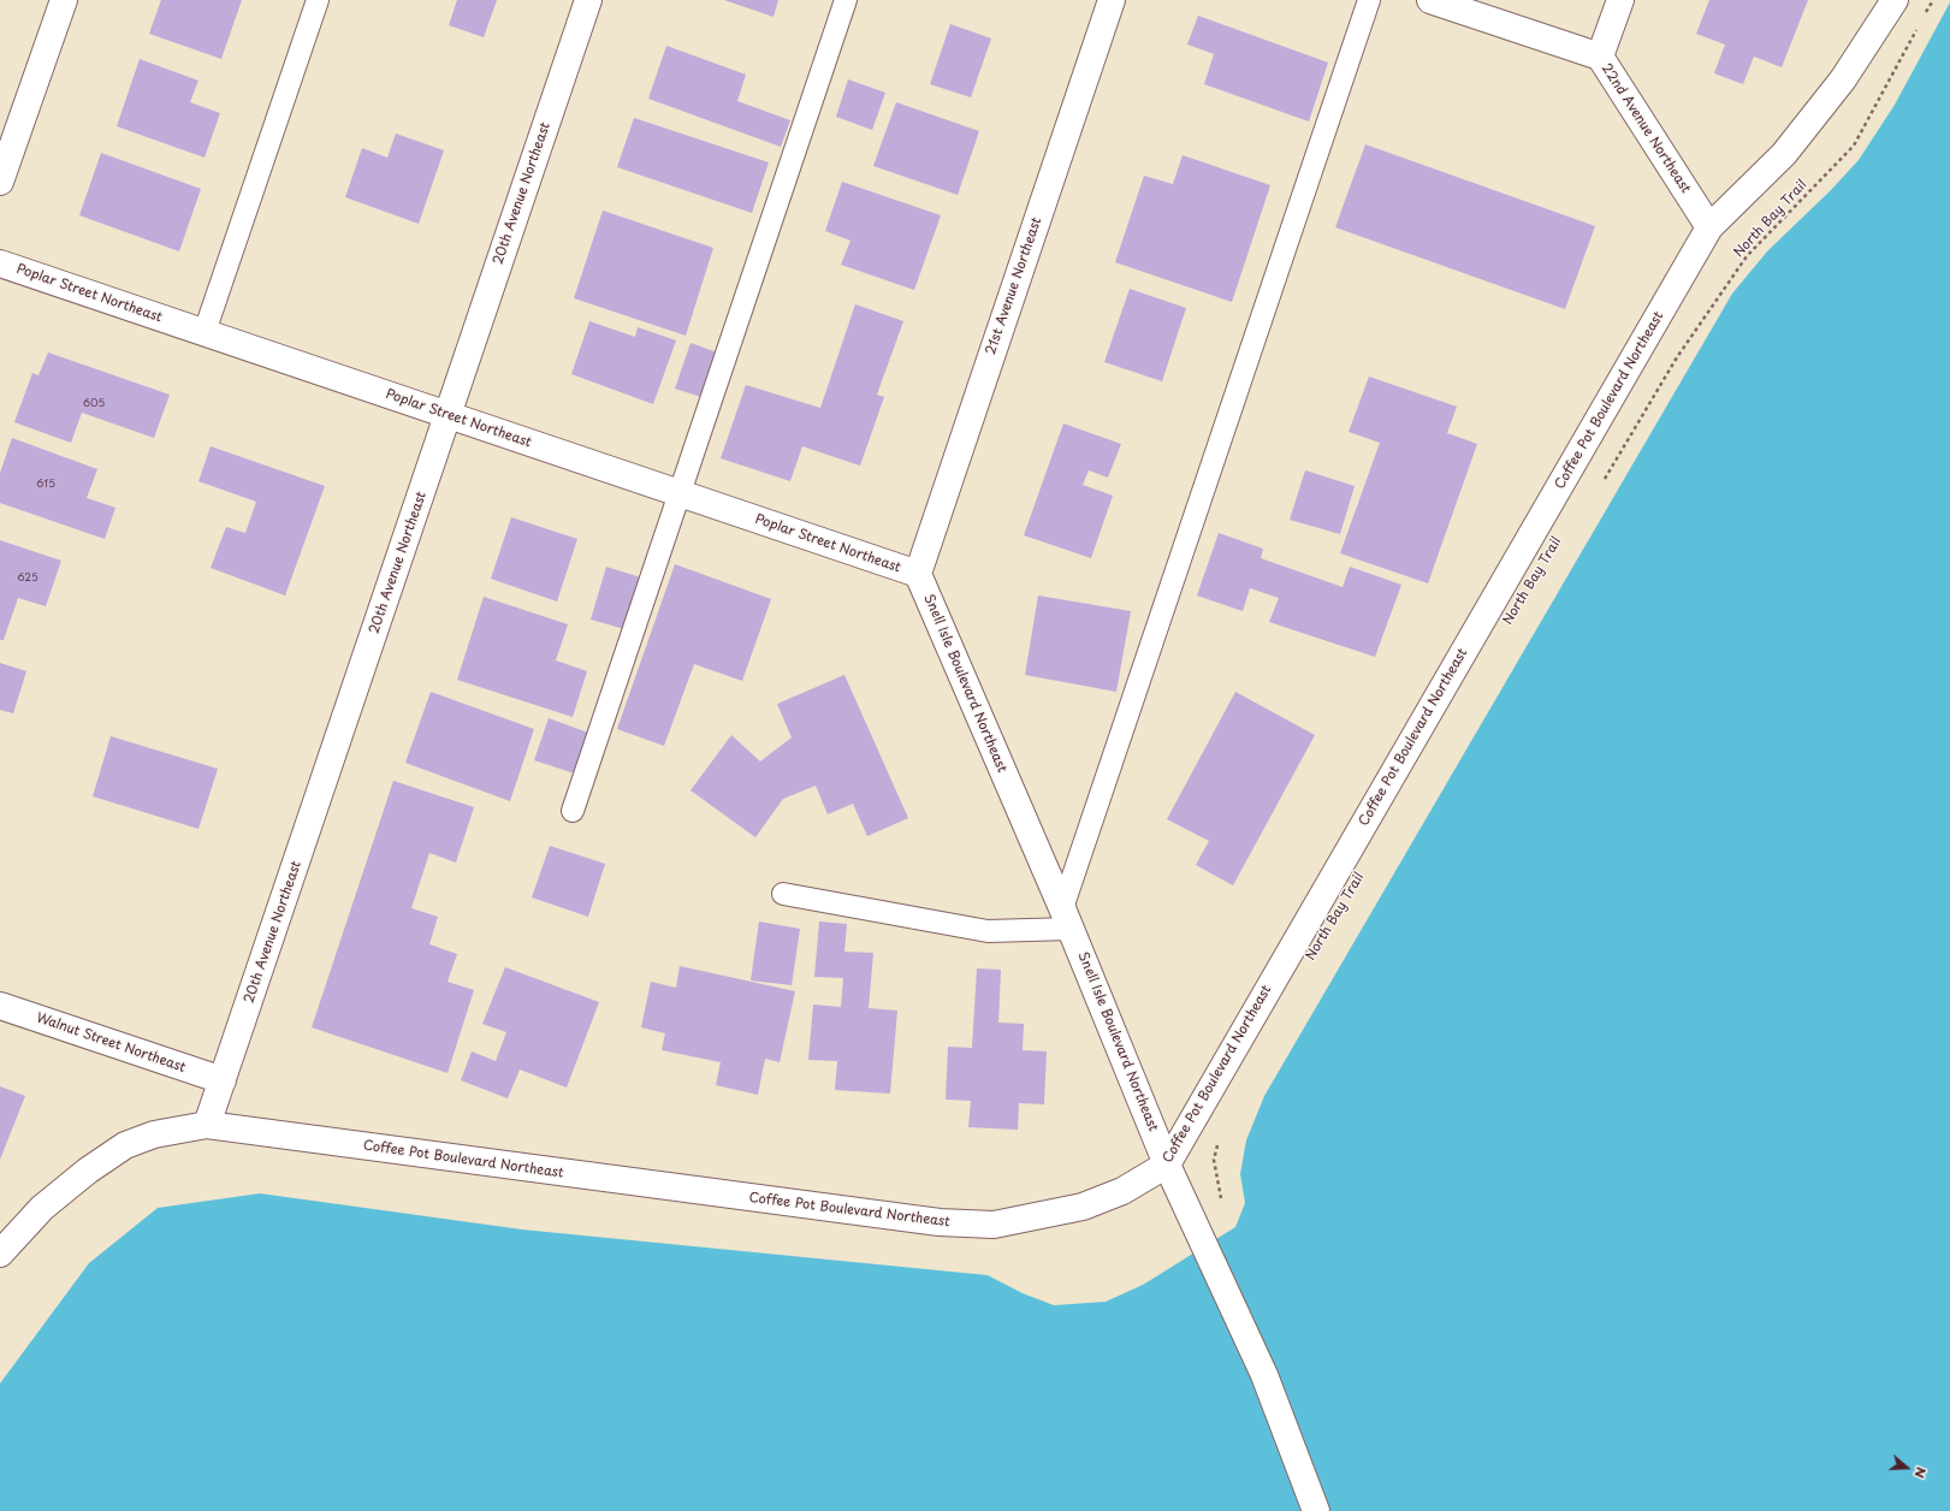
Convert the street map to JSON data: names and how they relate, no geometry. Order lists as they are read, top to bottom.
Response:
{
  "streets": {
    "street": [
      "22nd Avenue Northeast",
      "20th Avenue Northeast",
      "21st Avenue Northeast",
      "Poplar Street Northeast",
      "Coffee Pot Boulevard Northeast",
      "Snell Isle Boulevard Northeast",
      "Walnut Street Northeast"
    ],
    "path": ["North Bay Trail"]
  },
  "crossings": [
    ["22nd Avenue Northeast", "Coffee Pot Boulevard Northeast"],
    ["20th Avenue Northeast", "Poplar Street Northeast"],
    ["20th Avenue Northeast", "Coffee Pot Boulevard Northeast"],
    ["20th Avenue Northeast", "Walnut Street Northeast"],
    ["21st Avenue Northeast", "Poplar Street Northeast"],
    ["21st Avenue Northeast", "Snell Isle Boulevard Northeast"],
    ["Poplar Street Northeast", "Snell Isle Boulevard Northeast"],
    ["Coffee Pot Boulevard Northeast", "Snell Isle Boulevard Northeast"]
  ],
  "house_numbers": ["605", "615", "625"],
  "north": "right"
}
